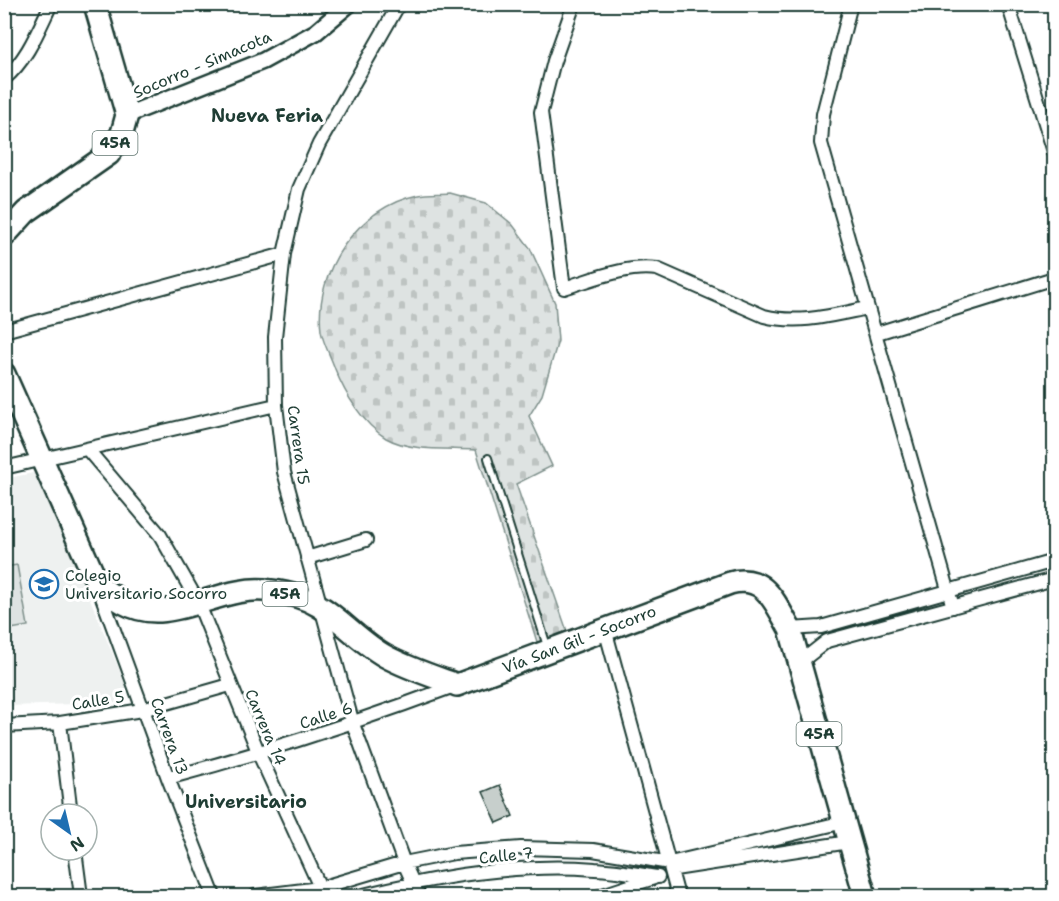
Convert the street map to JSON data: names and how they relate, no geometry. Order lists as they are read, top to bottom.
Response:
{
  "streets": {
    "highway": ["45A", "Vía San Gil - Socorro"],
    "street": [
      "Socorro - Simacota",
      "Carrera 15",
      "Calle 5",
      "Calle 6",
      "Carrera 14",
      "Carrera 13",
      "Calle 7"
    ]
  },
  "crossings": [
    ["Socorro - Simacota", "45A"],
    ["45A", "Carrera 15"],
    ["45A", "Vía San Gil - Socorro"],
    ["45A", "Calle 6"],
    ["45A", "Carrera 14"],
    ["45A", "Carrera 13"],
    ["Carrera 15", "Calle 6"],
    ["Carrera 15", "Calle 7"],
    ["Vía San Gil - Socorro", "Calle 6"],
    ["Calle 5", "Carrera 14"],
    ["Calle 5", "Carrera 13"],
    ["Calle 6", "Carrera 14"],
    ["Calle 6", "Carrera 13"]
  ],
  "districts": ["Nueva Feria", "Universitario"],
  "places": {
    "school or university": ["Colegio Universitario Socorro"]
  },
  "north": "bottom right"
}
